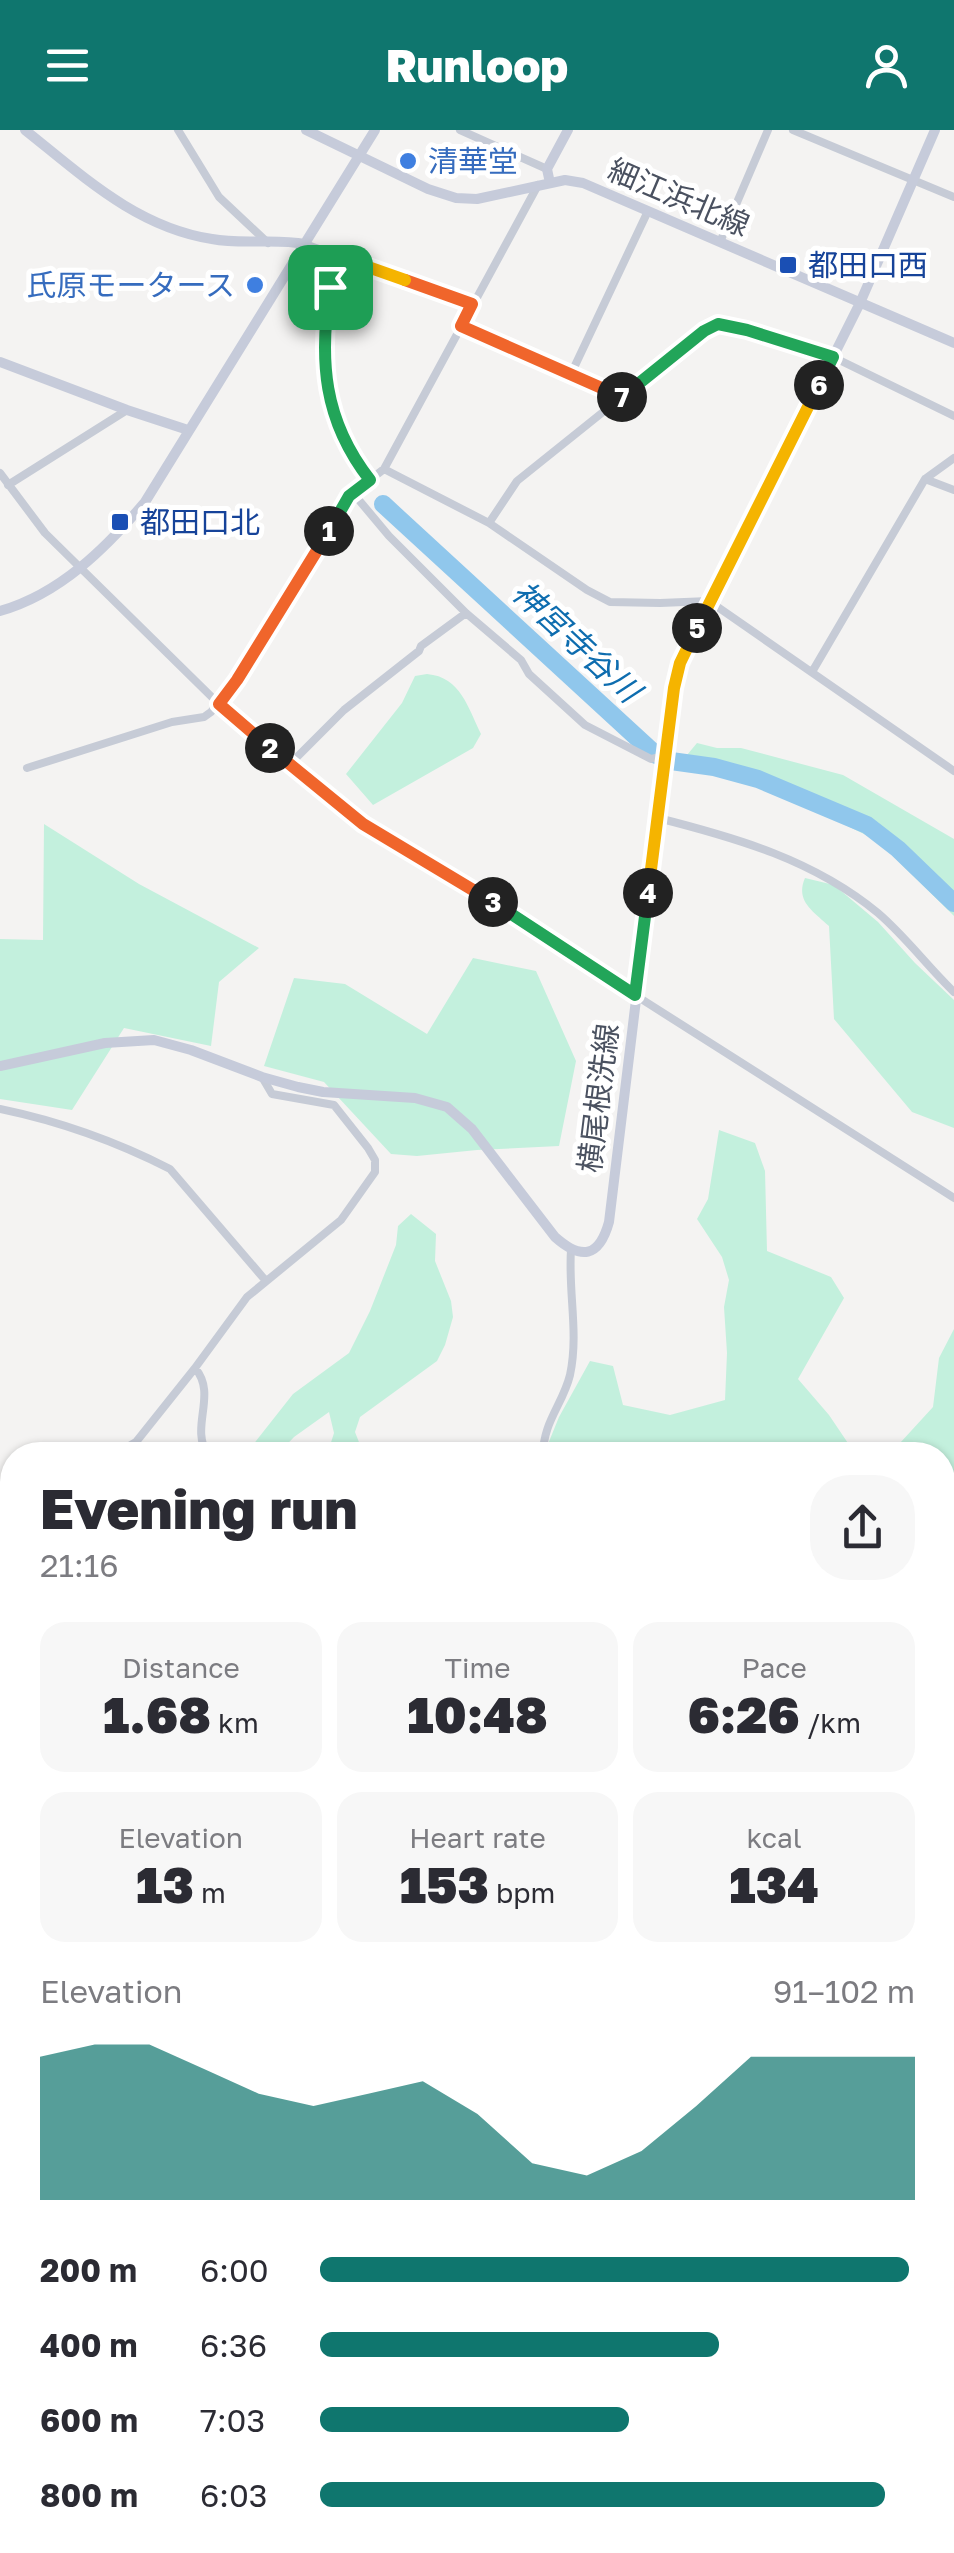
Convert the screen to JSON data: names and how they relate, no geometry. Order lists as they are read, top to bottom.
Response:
{
  "streets": {
    "main road": ["細江浜北線", "横尾根洗線"]
  },
  "crossings": [
    ["細江浜北線", "横尾根洗線"]
  ],
  "water": ["神宮寺谷川"],
  "places": {
    "other": ["清華堂", "氏原モータース"],
    "transit": ["都田口西", "都田口北"]
  },
  "page": {
    "header": "Runloop",
    "pins": [
      "6",
      "7",
      "1",
      "5",
      "2",
      "4",
      "3"
    ],
    "heading": ["Evening run", "21:16"],
    "stats": [
      ["Distance", "1.68 km"],
      ["Time", "10:48"],
      ["Pace", "6:26 /km"],
      ["Elevation", "13 m"],
      ["Heart rate", "153 bpm"],
      ["kcal", "134"]
    ],
    "chart": ["Elevation", "91–102 m"],
    "list": [
      {
        "name": "200 m",
        "note": "6:00"
      },
      {
        "name": "400 m",
        "note": "6:36"
      },
      {
        "name": "600 m",
        "note": "7:03"
      },
      {
        "name": "800 m",
        "note": "6:03"
      }
    ]
  }
}
